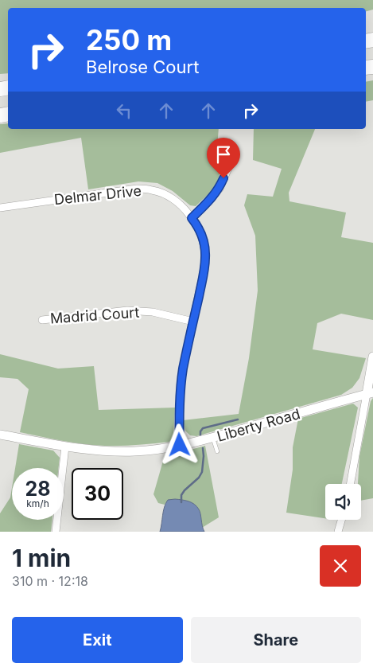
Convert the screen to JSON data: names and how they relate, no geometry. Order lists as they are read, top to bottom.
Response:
{
  "streets": {
    "street": ["Delmar Drive", "Madrid Court", "Liberty Road"]
  },
  "crossings": [
    ["Delmar Drive", "Madrid Court"],
    ["Delmar Drive", "Liberty Road"]
  ],
  "page": {
    "turn": ["250 m", "Belrose Court"],
    "speed": "28 km/h",
    "limit": "30",
    "heading": ["1 min", "310 m · 12:18"],
    "buttons": ["Exit", "Share"]
  }
}
